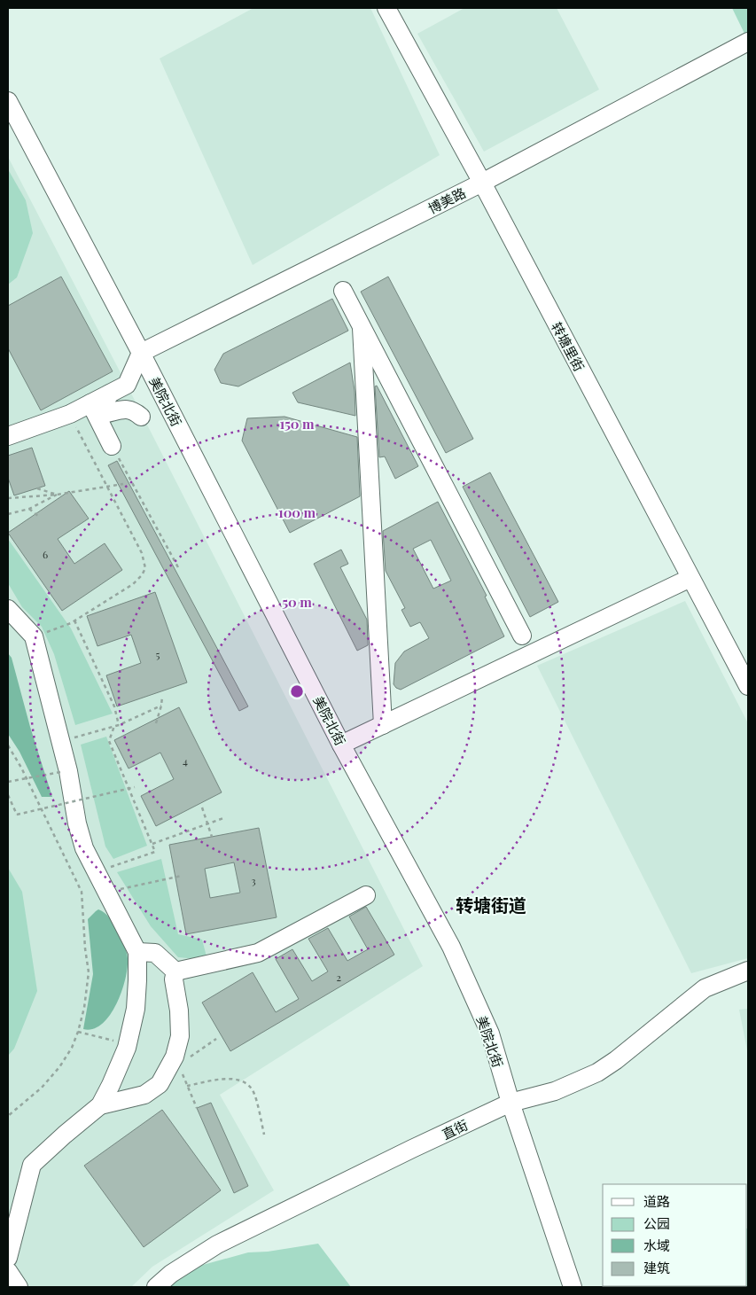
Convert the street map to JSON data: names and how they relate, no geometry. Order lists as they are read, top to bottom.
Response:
{
  "streets": {
    "street": [
      "博美路",
      "转塘里街",
      "美院北街",
      "直街"
    ]
  },
  "crossings": [
    ["博美路", "转塘里街"],
    ["博美路", "美院北街"],
    ["美院北街", "直街"]
  ],
  "districts": ["转塘街道"],
  "house_numbers": [
    "6",
    "5",
    "4",
    "3",
    "2"
  ],
  "legend": [
    "道路",
    "公园",
    "水域",
    "建筑"
  ],
  "rings": ["150 m", "100 m", "50 m"]
}
